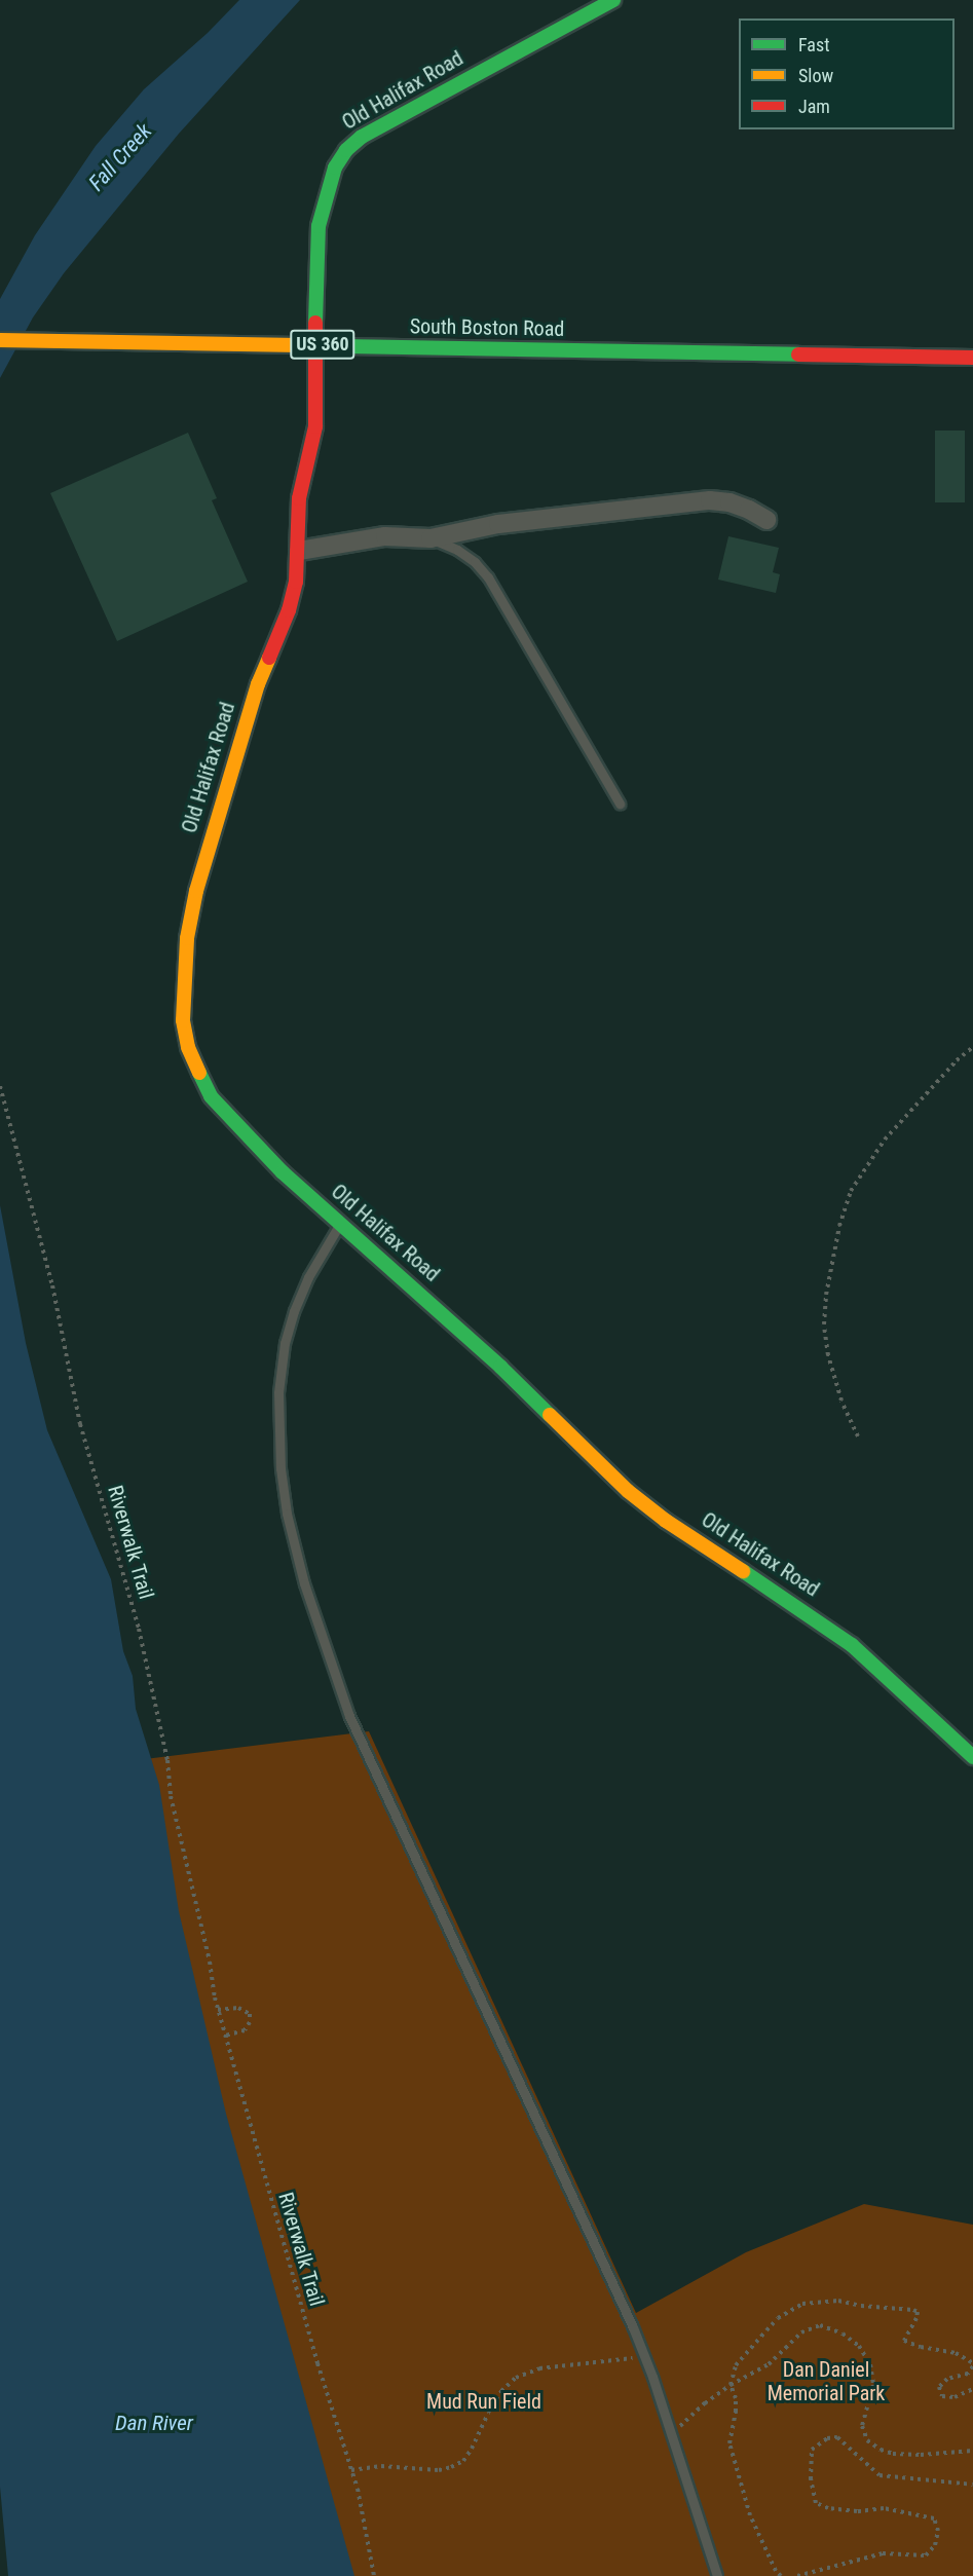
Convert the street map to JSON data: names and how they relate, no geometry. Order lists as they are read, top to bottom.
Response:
{
  "streets": {
    "street": ["Old Halifax Road", "South Boston Road", "US 360"],
    "path": ["Riverwalk Trail"]
  },
  "crossings": [
    ["Old Halifax Road", "South Boston Road"]
  ],
  "water": ["Fall Creek", "Dan River"],
  "parks": ["Dan Daniel Memorial Park", "Mud Run Field"],
  "legend": ["Fast", "Slow", "Jam"]
}
